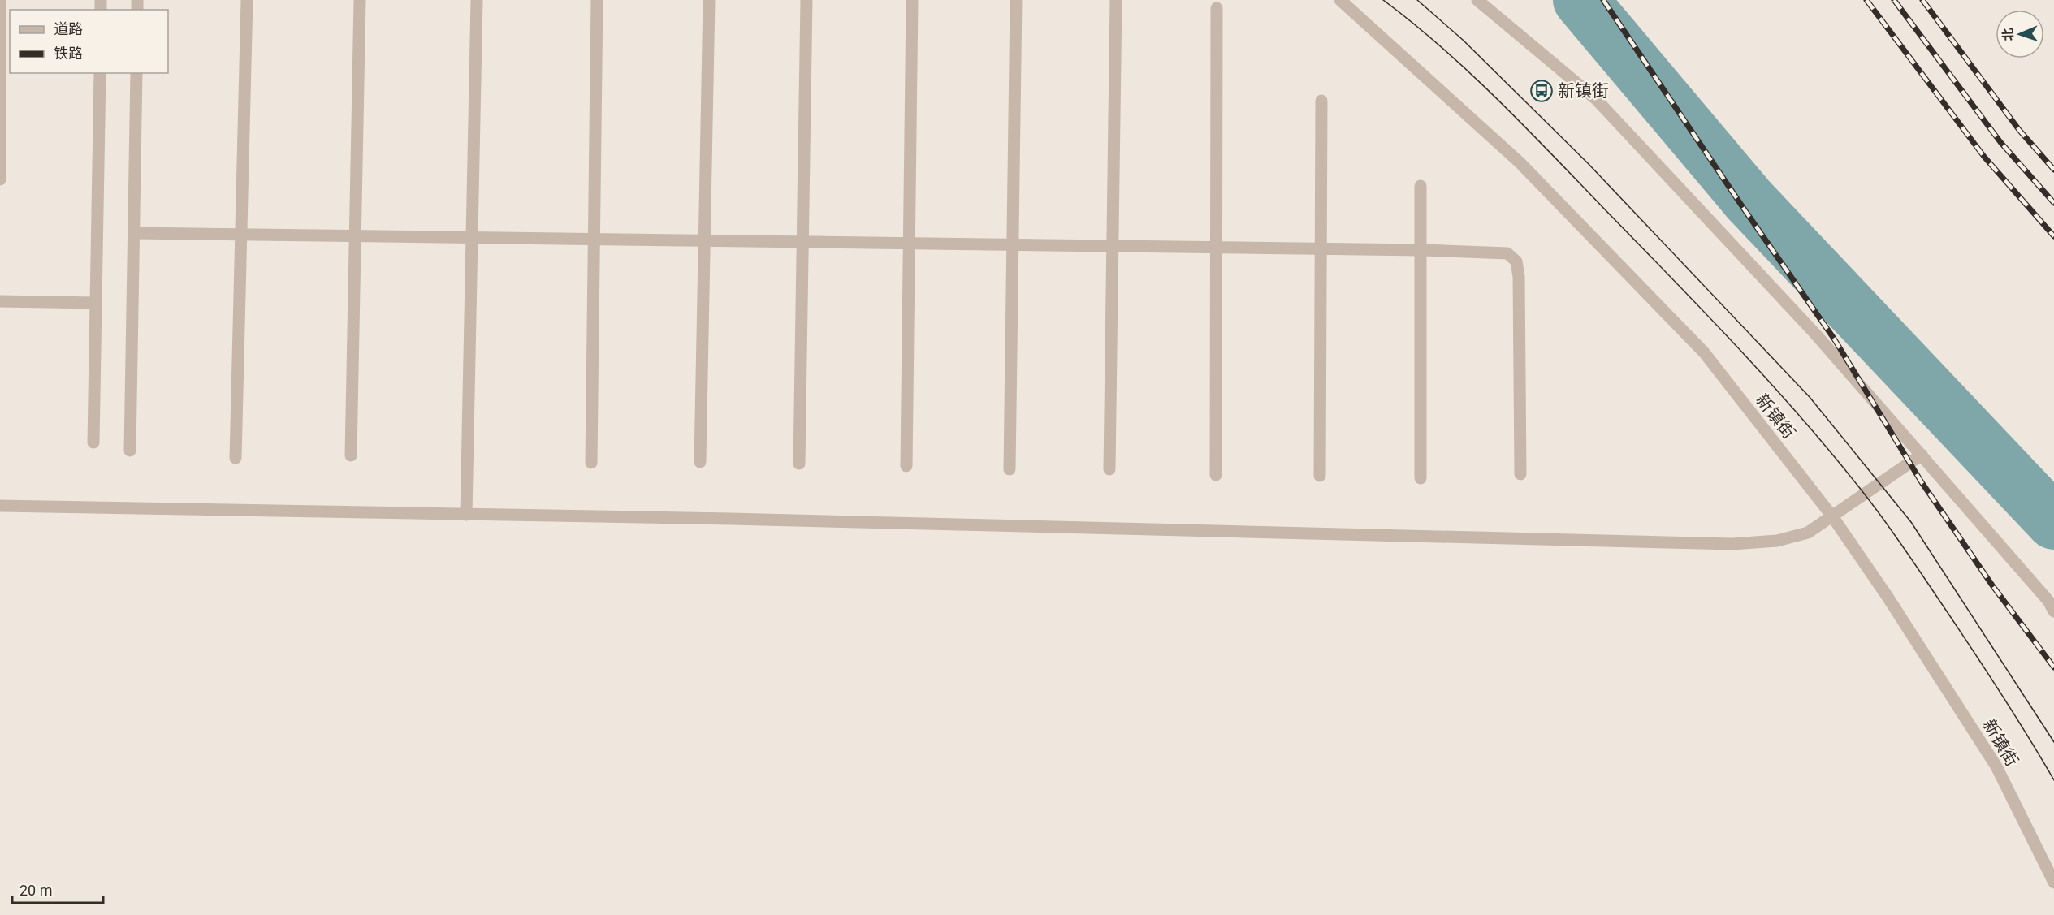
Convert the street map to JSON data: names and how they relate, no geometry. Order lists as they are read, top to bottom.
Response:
{
  "streets": {
    "street": ["新镇街"]
  },
  "places": {
    "bus stop": ["新镇街"]
  },
  "legend": ["道路", "铁路"],
  "scale_bar": "20 m",
  "north": "left"
}
